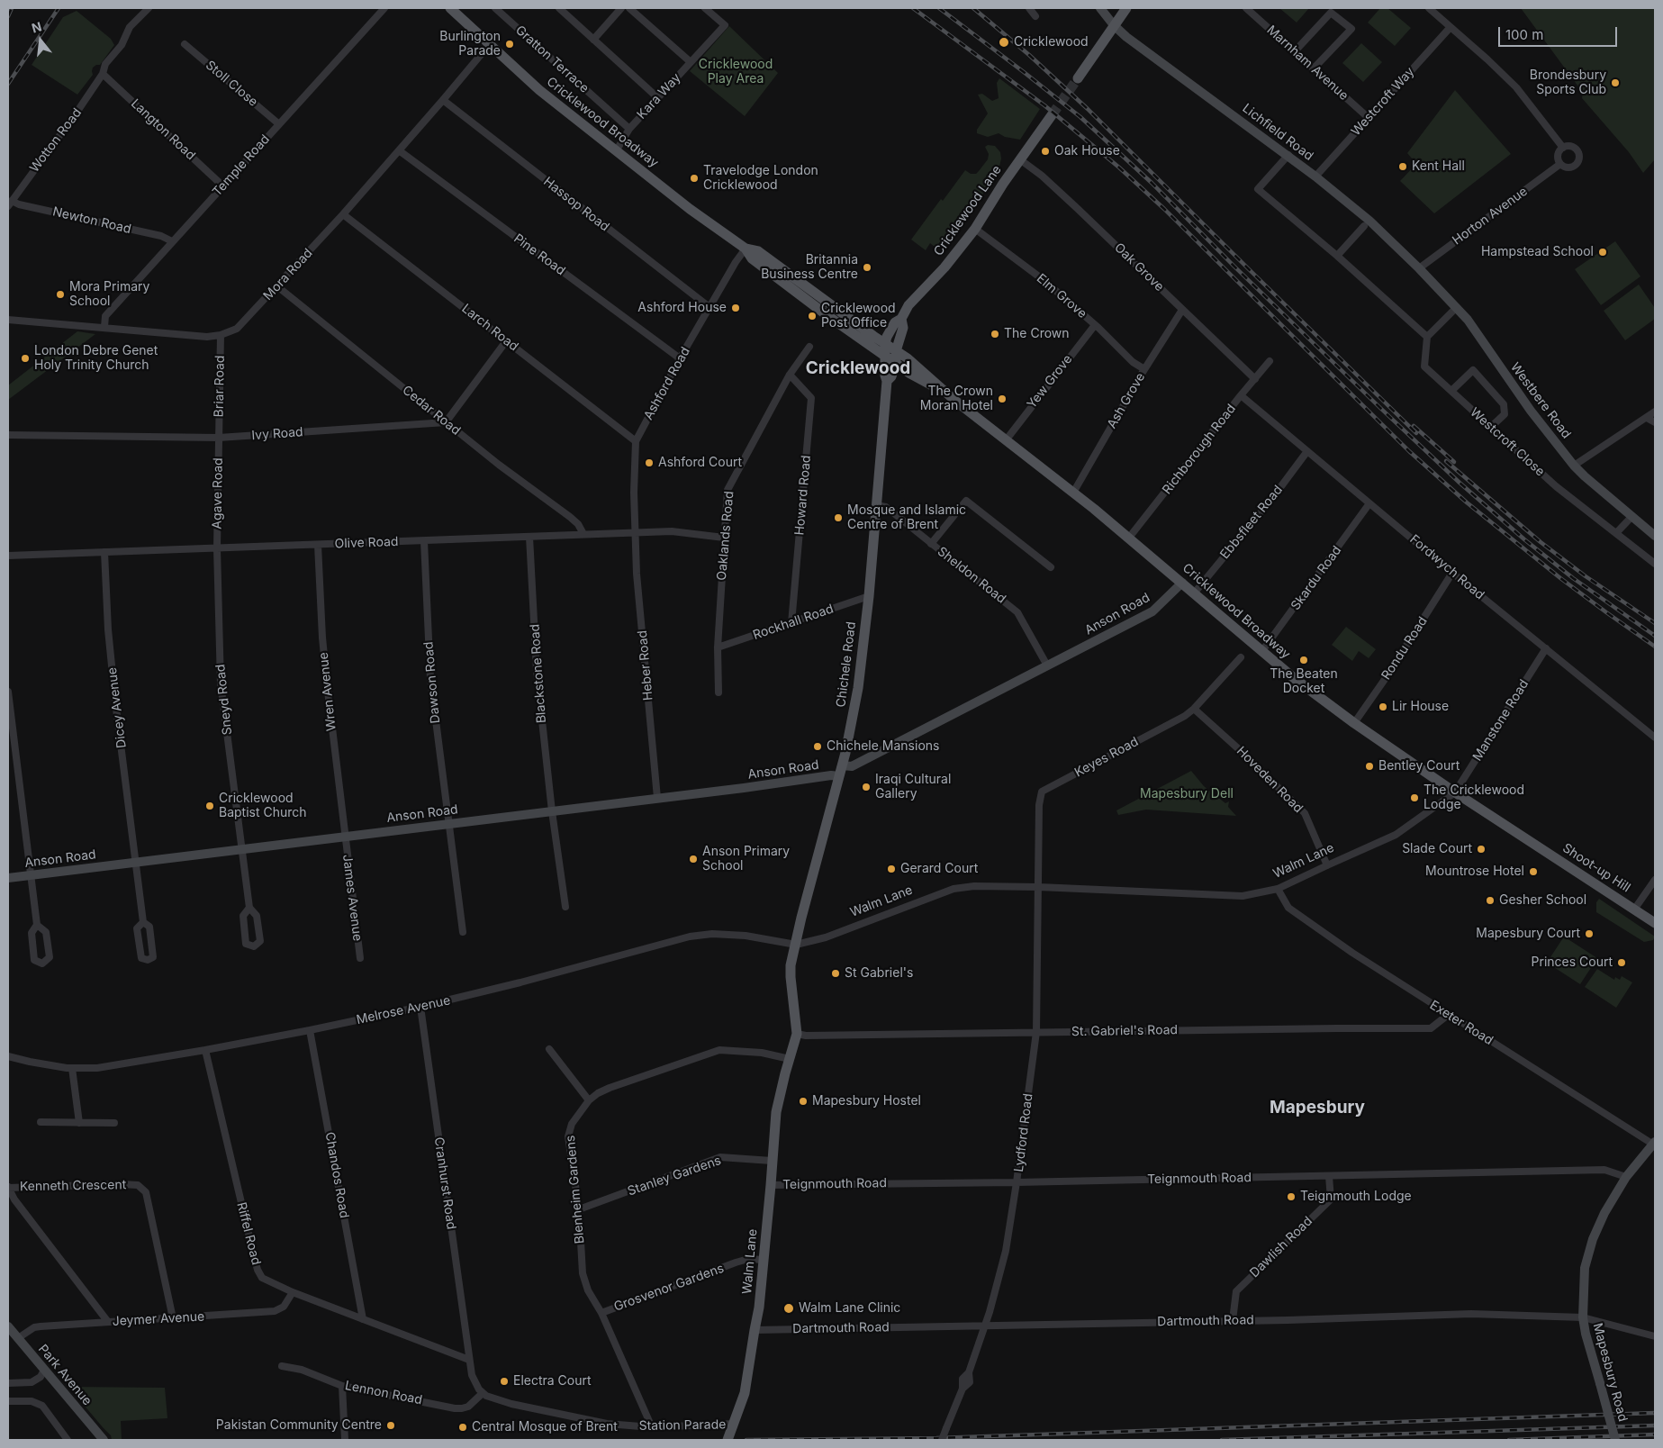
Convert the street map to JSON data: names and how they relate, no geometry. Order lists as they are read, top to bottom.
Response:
{
  "streets": {
    "main road": [
      "Cricklewood Broadway",
      "Cricklewood Lane",
      "Chichele Road",
      "Walm Lane",
      "Shoot-up Hill"
    ],
    "street": [
      "Gratton Terrace",
      "Marnham Avenue",
      "Stoll Close",
      "Kara Way",
      "Westcroft Way",
      "Langton Road",
      "Lichfield Road",
      "Wotton Road",
      "Temple Road",
      "Hassop Road",
      "Horton Avenue",
      "Newton Road",
      "Pine Road",
      "Oak Grove",
      "Mora Road",
      "Elm Grove",
      "Larch Road",
      "Yew Grove",
      "Ashford Road",
      "Briar Road",
      "Ash Grove",
      "Westbere Road",
      "Cedar Road",
      "Ivy Road",
      "Westcroft Close",
      "Richborough Road",
      "Agave Road",
      "Howard Road",
      "Ebbsfleet Road",
      "Oaklands Road",
      "Olive Road",
      "Fordwych Road",
      "Sheldon Road",
      "Skardu Road",
      "Anson Road",
      "Rockhall Road",
      "Rondu Road",
      "Heber Road",
      "Blackstone Road",
      "Dawson Road",
      "Wren Avenue",
      "Sneyd Road",
      "Dicey Avenue",
      "Manstone Road",
      "Keyes Road",
      "Hoveden Road",
      "James Avenue",
      "Melrose Avenue",
      "Exeter Road",
      "St. Gabriel's Road",
      "Lydford Road",
      "Chandos Road",
      "Stanley Gardens",
      "Teignmouth Road",
      "Cranhurst Road",
      "Kenneth Crescent",
      "Blenheim Gardens",
      "Riffel Road",
      "Dawlish Road",
      "Grosvenor Gardens",
      "Jeymer Avenue",
      "Dartmouth Road",
      "Mapesbury Road",
      "Park Avenue",
      "Lennon Road",
      "Station Parade"
    ]
  },
  "crossings": [
    ["Gratton Terrace", "Kara Way"],
    ["Marnham Avenue", "Westcroft Way"],
    ["Stoll Close", "Temple Road"],
    ["Kara Way", "Cricklewood Broadway"],
    ["Westcroft Way", "Lichfield Road"],
    ["Cricklewood Broadway", "Cricklewood Lane"],
    ["Cricklewood Broadway", "Mora Road"],
    ["Cricklewood Broadway", "Yew Grove"],
    ["Cricklewood Broadway", "Ashford Road"],
    ["Cricklewood Broadway", "Ash Grove"],
    ["Cricklewood Broadway", "Richborough Road"],
    ["Cricklewood Broadway", "Ebbsfleet Road"],
    ["Cricklewood Broadway", "Skardu Road"],
    ["Cricklewood Broadway", "Anson Road"],
    ["Cricklewood Broadway", "Rondu Road"],
    ["Cricklewood Broadway", "Chichele Road"],
    ["Cricklewood Broadway", "Manstone Road"],
    ["Cricklewood Broadway", "Walm Lane"],
    ["Cricklewood Broadway", "Shoot-up Hill"],
    ["Langton Road", "Wotton Road"],
    ["Langton Road", "Temple Road"],
    ["Lichfield Road", "Horton Avenue"],
    ["Lichfield Road", "Westbere Road"],
    ["Wotton Road", "Newton Road"],
    ["Temple Road", "Newton Road"],
    ["Temple Road", "Mora Road"],
    ["Hassop Road", "Mora Road"],
    ["Hassop Road", "Ashford Road"],
    ["Cricklewood Lane", "Oak Grove"],
    ["Cricklewood Lane", "Elm Grove"],
    ["Cricklewood Lane", "Chichele Road"],
    ["Horton Avenue", "Westbere Road"],
    ["Pine Road", "Mora Road"],
    ["Pine Road", "Ashford Road"],
    ["Oak Grove", "Ash Grove"],
    ["Oak Grove", "Richborough Road"],
    ["Mora Road", "Larch Road"],
    ["Mora Road", "Briar Road"],
    ["Mora Road", "Cedar Road"],
    ["Elm Grove", "Yew Grove"],
    ["Elm Grove", "Ash Grove"],
    ["Larch Road", "Ashford Road"],
    ["Ashford Road", "Olive Road"],
    ["Ashford Road", "Heber Road"],
    ["Briar Road", "Ivy Road"],
    ["Briar Road", "Agave Road"],
    ["Cedar Road", "Ivy Road"],
    ["Cedar Road", "Olive Road"],
    ["Ivy Road", "Agave Road"],
    ["Richborough Road", "Fordwych Road"],
    ["Agave Road", "Olive Road"],
    ["Agave Road", "Sneyd Road"],
    ["Howard Road", "Oaklands Road"],
    ["Howard Road", "Rockhall Road"],
    ["Ebbsfleet Road", "Fordwych Road"],
    ["Oaklands Road", "Olive Road"],
    ["Oaklands Road", "Rockhall Road"],
    ["Olive Road", "Heber Road"],
    ["Olive Road", "Blackstone Road"],
    ["Olive Road", "Dawson Road"],
    ["Olive Road", "Wren Avenue"],
    ["Olive Road", "Sneyd Road"],
    ["Olive Road", "Dicey Avenue"],
    ["Fordwych Road", "Skardu Road"],
    ["Fordwych Road", "Rondu Road"],
    ["Fordwych Road", "Manstone Road"],
    ["Sheldon Road", "Anson Road"],
    ["Sheldon Road", "Chichele Road"],
    ["Anson Road", "Chichele Road"],
    ["Anson Road", "Heber Road"],
    ["Anson Road", "Blackstone Road"],
    ["Anson Road", "Dawson Road"],
    ["Anson Road", "Wren Avenue"],
    ["Anson Road", "Sneyd Road"],
    ["Anson Road", "Dicey Avenue"],
    ["Anson Road", "James Avenue"],
    ["Rockhall Road", "Chichele Road"],
    ["Chichele Road", "Walm Lane"],
    ["Chichele Road", "Melrose Avenue"],
    ["Wren Avenue", "James Avenue"],
    ["Manstone Road", "Walm Lane"],
    ["Keyes Road", "Hoveden Road"],
    ["Keyes Road", "Walm Lane"],
    ["Keyes Road", "Lydford Road"],
    ["Hoveden Road", "Walm Lane"],
    ["Walm Lane", "Melrose Avenue"],
    ["Walm Lane", "Exeter Road"],
    ["Walm Lane", "St. Gabriel's Road"],
    ["Walm Lane", "Lydford Road"],
    ["Walm Lane", "Stanley Gardens"],
    ["Walm Lane", "Teignmouth Road"],
    ["Walm Lane", "Blenheim Gardens"],
    ["Walm Lane", "Grosvenor Gardens"],
    ["Walm Lane", "Dartmouth Road"],
    ["Walm Lane", "Station Parade"],
    ["Melrose Avenue", "Chandos Road"],
    ["Melrose Avenue", "Cranhurst Road"],
    ["Melrose Avenue", "Riffel Road"],
    ["Exeter Road", "St. Gabriel's Road"],
    ["Exeter Road", "Mapesbury Road"],
    ["St. Gabriel's Road", "Lydford Road"],
    ["Lydford Road", "Teignmouth Road"],
    ["Lydford Road", "Dartmouth Road"],
    ["Chandos Road", "Riffel Road"],
    ["Stanley Gardens", "Blenheim Gardens"],
    ["Teignmouth Road", "Dawlish Road"],
    ["Teignmouth Road", "Mapesbury Road"],
    ["Cranhurst Road", "Riffel Road"],
    ["Kenneth Crescent", "Jeymer Avenue"],
    ["Blenheim Gardens", "Grosvenor Gardens"],
    ["Blenheim Gardens", "Station Parade"],
    ["Riffel Road", "Jeymer Avenue"],
    ["Dawlish Road", "Dartmouth Road"],
    ["Jeymer Avenue", "Park Avenue"],
    ["Dartmouth Road", "Mapesbury Road"],
    ["Lennon Road", "Station Parade"]
  ],
  "districts": ["Cricklewood", "Mapesbury"],
  "parks": ["Cricklewood Play Area", "Mapesbury Dell"],
  "places": [
    "Cricklewood",
    "Burlington Parade",
    "Brondesbury Sports Club",
    "Oak House",
    "Kent Hall",
    "Travelodge London Cricklewood",
    "Hampstead School",
    "Britannia Business Centre",
    "Mora Primary School",
    "Ashford House",
    "Cricklewood Post Office",
    "The Crown",
    "London Debre Genet Holy Trinity Church",
    "The Crown Moran Hotel",
    "Ashford Court",
    "Mosque and Islamic Centre of Brent",
    "The Beaten Docket",
    "Lir House",
    "Chichele Mansions",
    "Bentley Court",
    "Iraqi Cultural Gallery",
    "The Cricklewood Lodge",
    "Cricklewood Baptist Church",
    "Slade Court",
    "Anson Primary School",
    "Gerard Court",
    "Mountrose Hotel",
    "Gesher School",
    "Mapesbury Court",
    "Princes Court",
    "St Gabriel's",
    "Mapesbury Hostel",
    "Teignmouth Lodge",
    "Walm Lane Clinic",
    "Electra Court",
    "Pakistan Community Centre",
    "Central Mosque of Brent"
  ],
  "scale_bar": "100 m",
  "north": "top"
}
